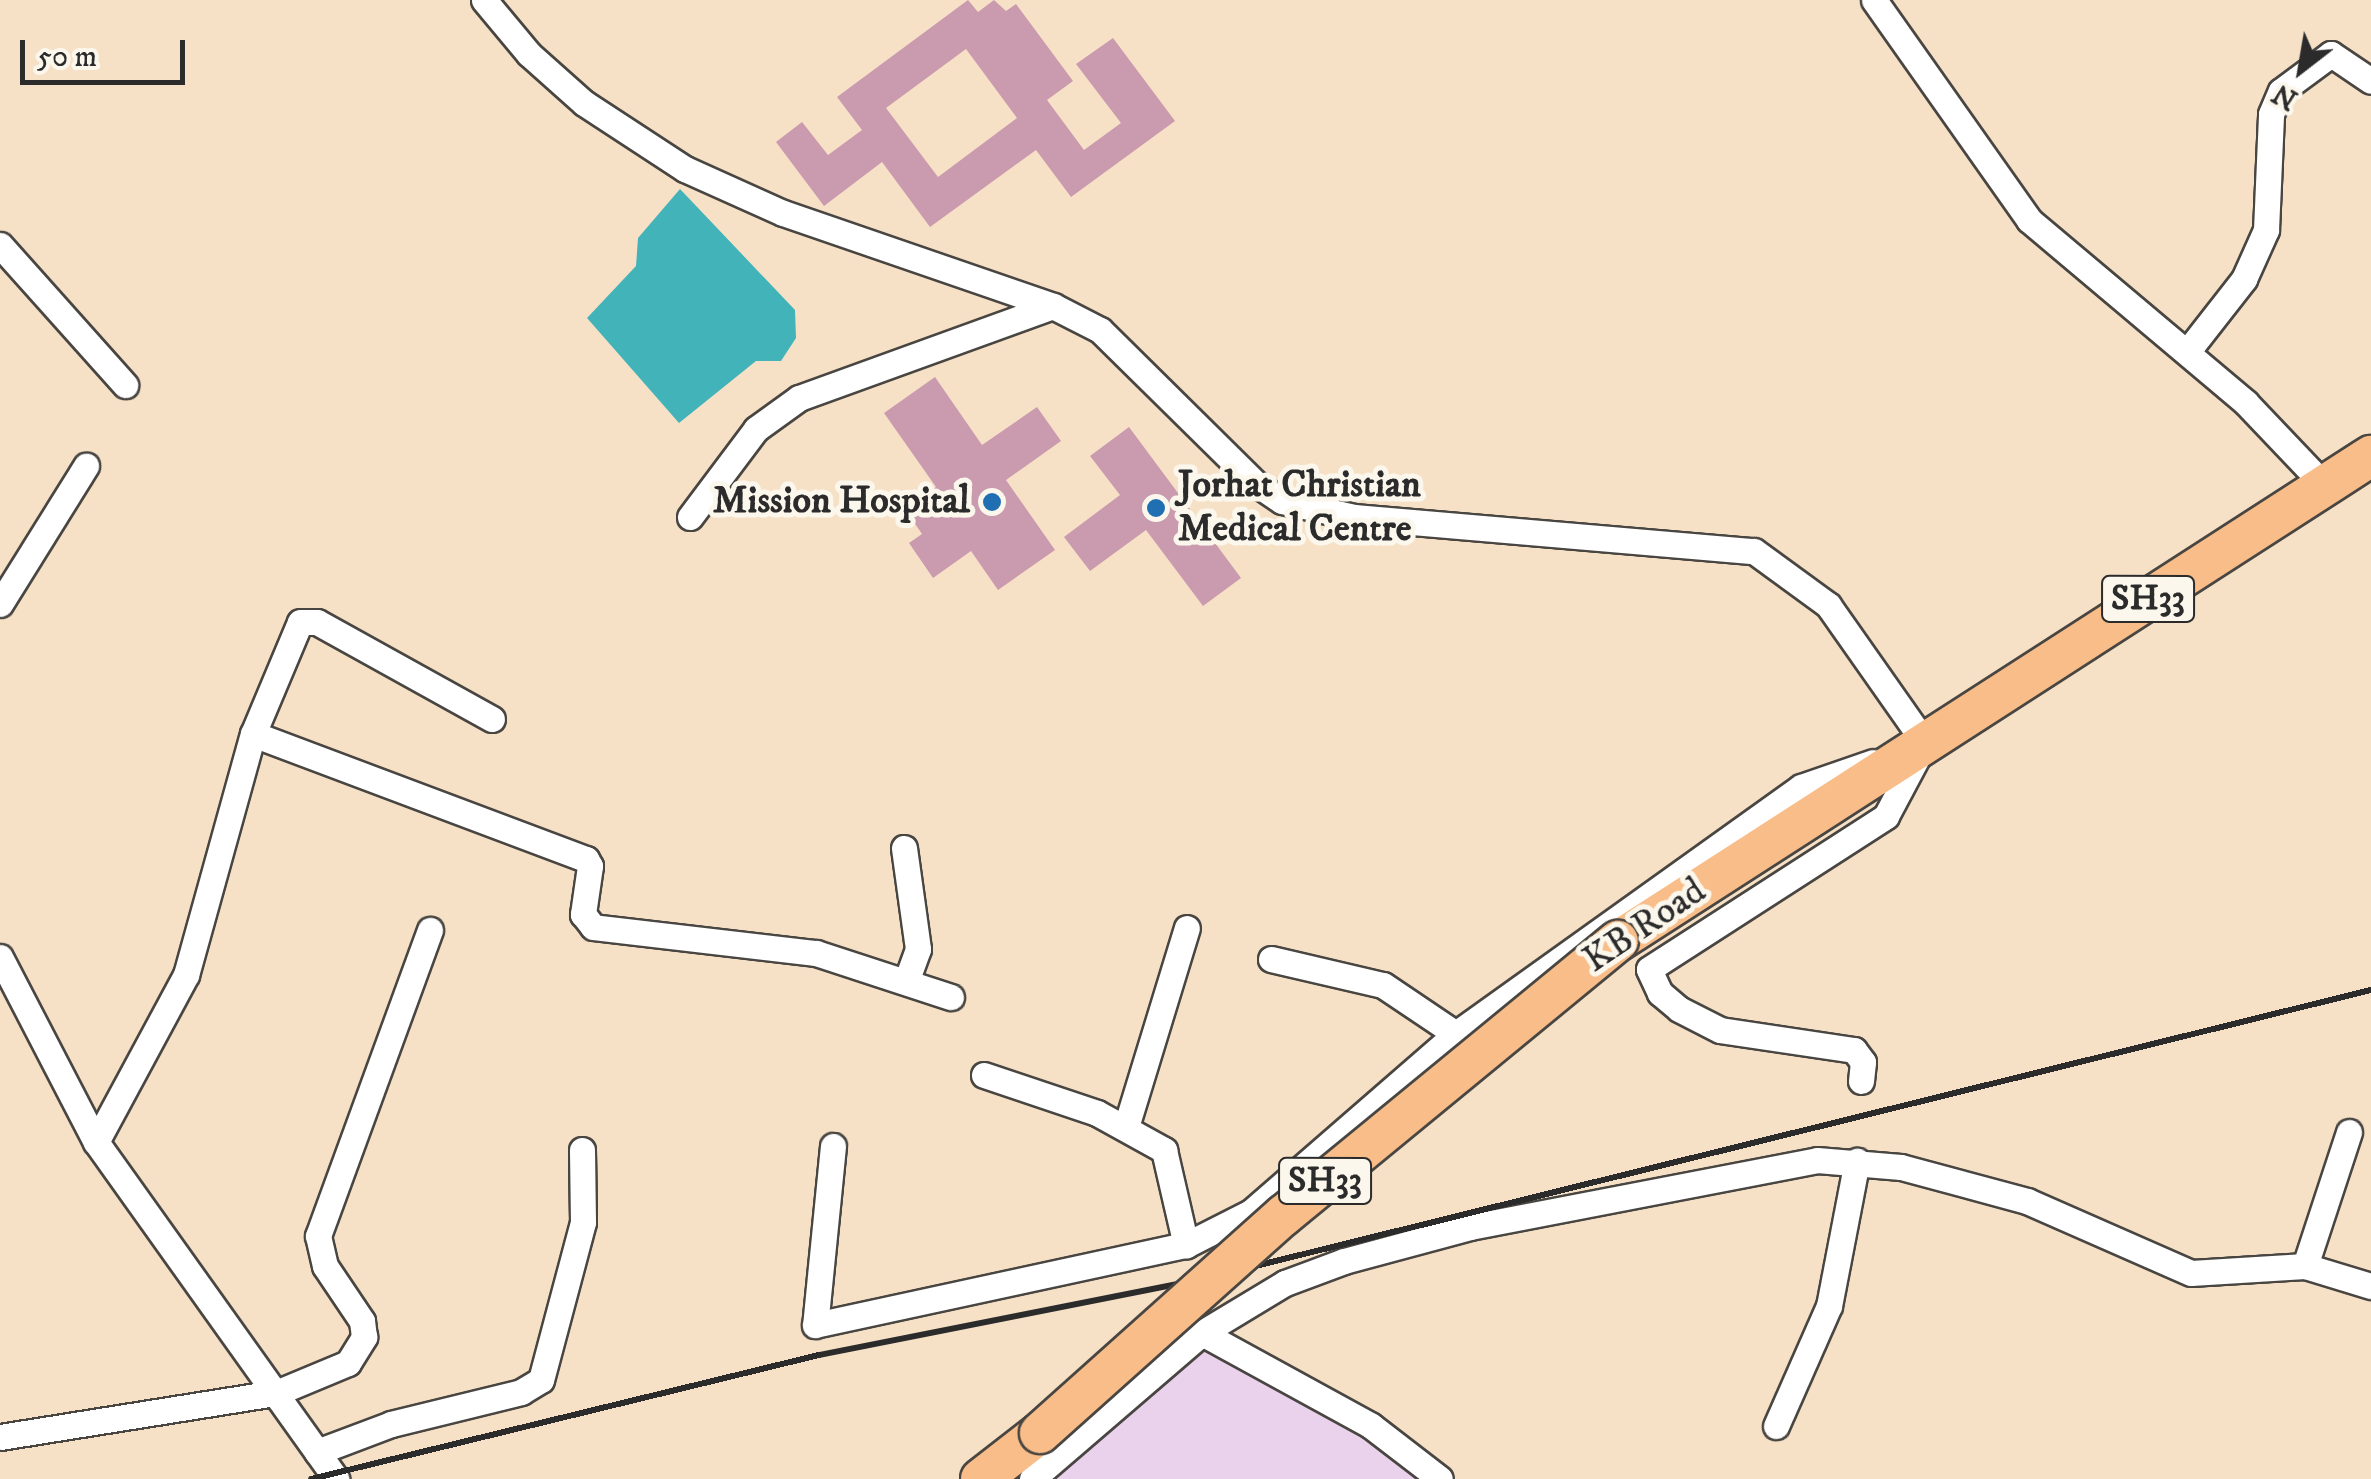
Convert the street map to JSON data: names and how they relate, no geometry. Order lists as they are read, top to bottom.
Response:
{
  "streets": {
    "main road": ["SH33", "KB Road"]
  },
  "places": ["Mission Hospital", "Jorhat Christian Medical Centre"],
  "scale_bar": "50 m",
  "north": "bottom left"
}
